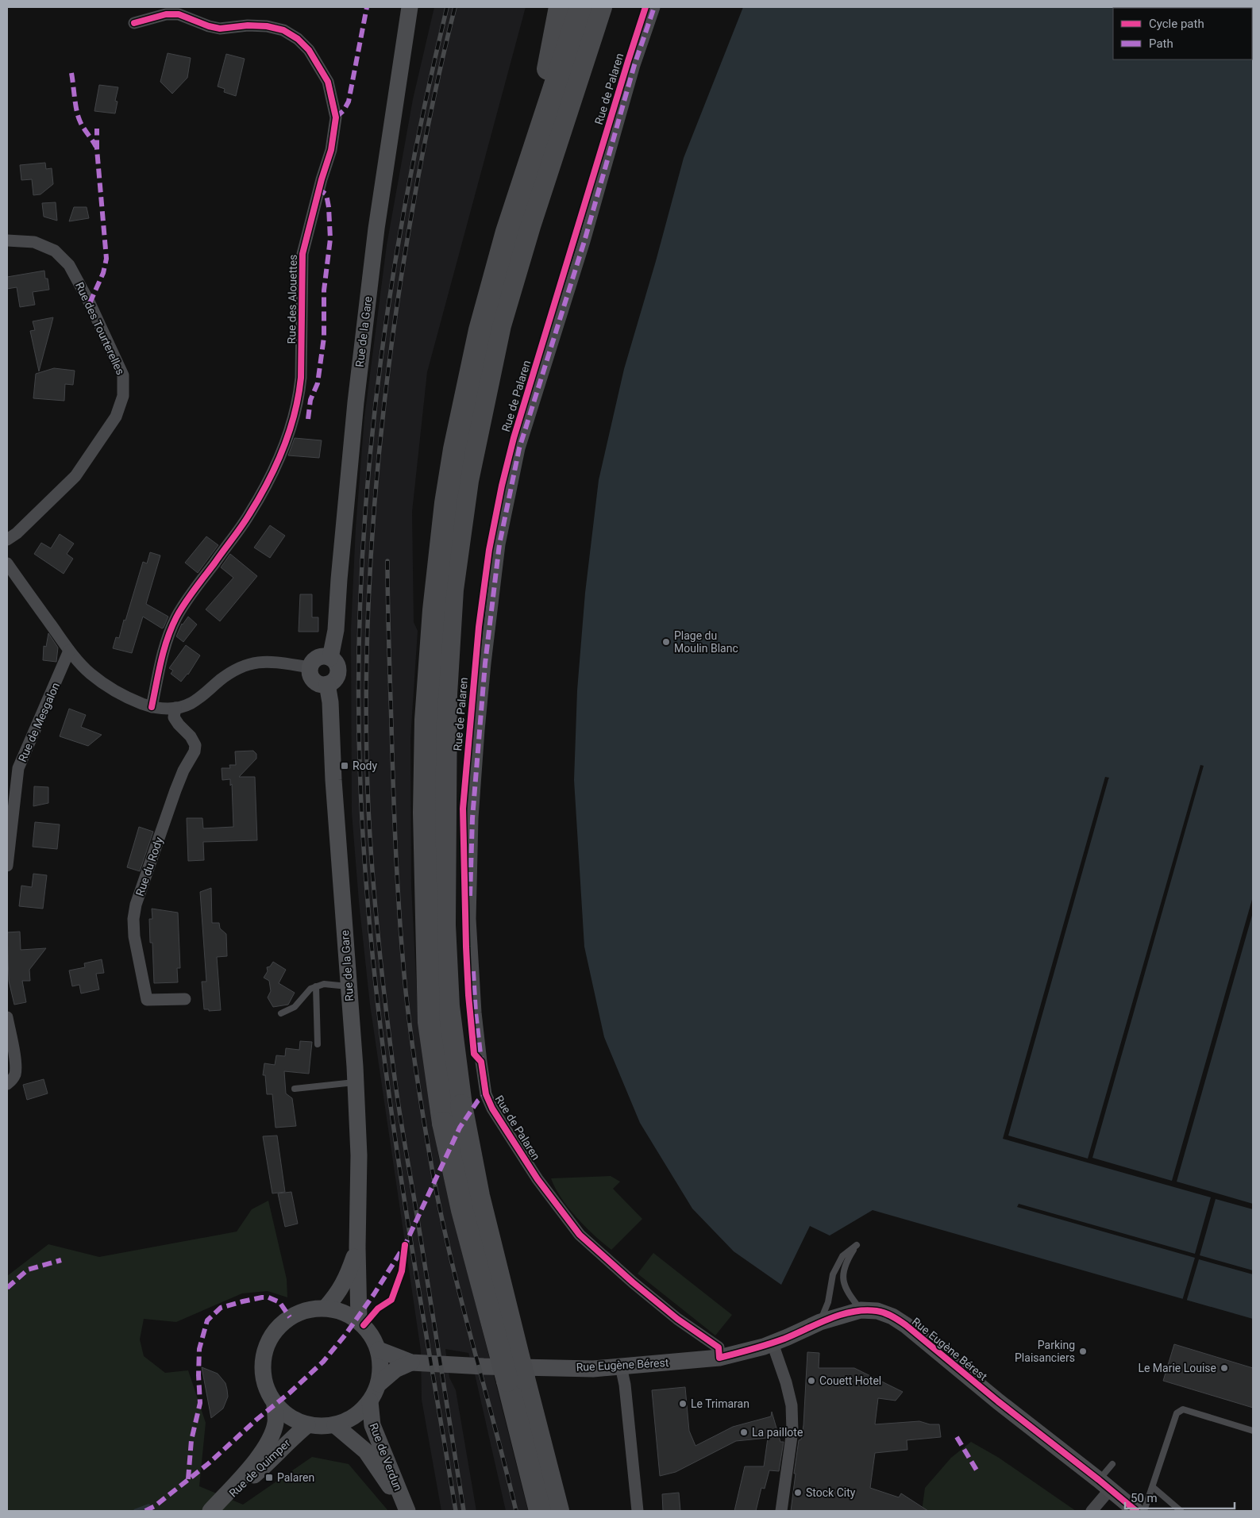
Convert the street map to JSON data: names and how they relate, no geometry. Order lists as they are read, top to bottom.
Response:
{
  "streets": {
    "main road": [
      "Rue de la Gare",
      "Rue Eugène Bérest",
      "Rue de Verdun",
      "Rue de Quimper"
    ],
    "street": [
      "Rue de Palaren",
      "Rue des Alouettes",
      "Rue des Tourterelles",
      "Rue de Mesgalon",
      "Rue du Rody"
    ]
  },
  "crossings": [
    ["Rue de la Gare", "Rue Eugène Bérest"],
    ["Rue de la Gare", "Rue de Verdun"],
    ["Rue de la Gare", "Rue de Quimper"],
    ["Rue Eugène Bérest", "Rue de Verdun"],
    ["Rue Eugène Bérest", "Rue de Quimper"],
    ["Rue de Verdun", "Rue de Quimper"]
  ],
  "places": {
    "other": [
      "Plage du Moulin Blanc",
      "Parking Plaisanciers",
      "Le Marie Louise",
      "Couett Hotel",
      "Le Trimaran",
      "La paillote",
      "Stock City"
    ],
    "transit": ["Rody", "Palaren"]
  },
  "legend": ["Cycle path", "Path"],
  "scale_bar": "50 m"
}
